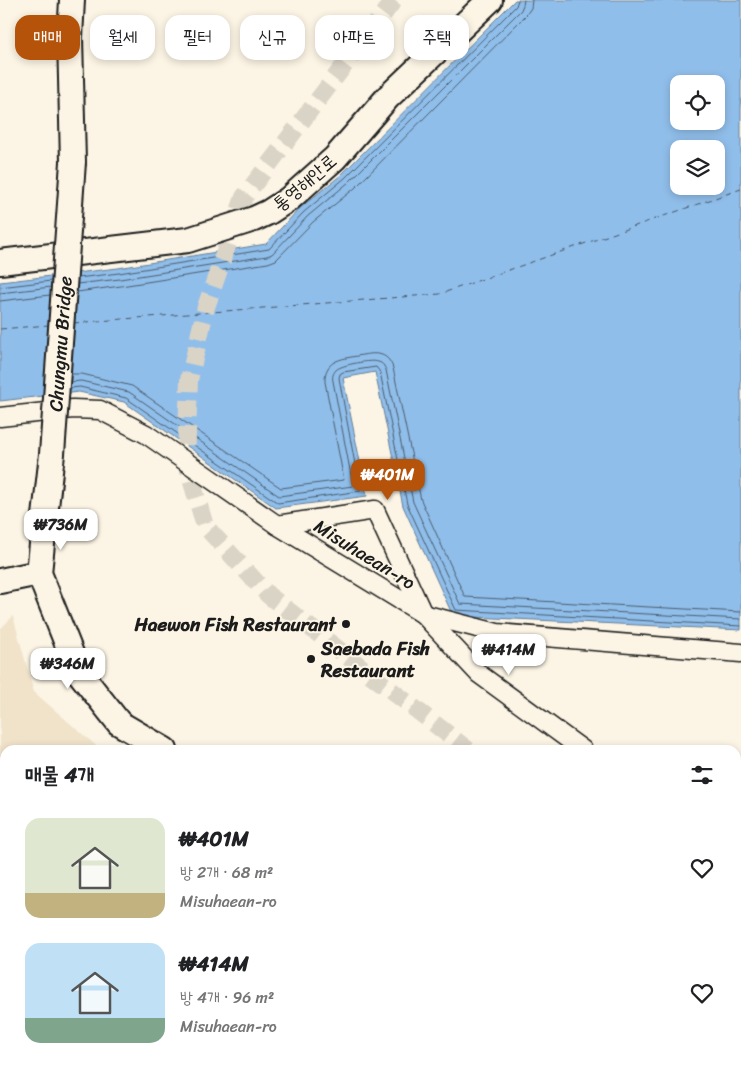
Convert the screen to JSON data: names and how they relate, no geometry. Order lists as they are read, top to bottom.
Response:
{
  "streets": {
    "street": ["통영해안로", "Chungmu Bridge", "Misuhaean-ro"]
  },
  "places": ["Haewon Fish Restaurant", "Saebada Fish Restaurant"],
  "page": {
    "chip": [
      "매매",
      "월세",
      "필터",
      "신규",
      "아파트",
      "주택"
    ],
    "price": [
      "₩401M",
      "₩736M",
      "₩414M",
      "₩346M"
    ],
    "heading": "매물 4개",
    "list": [
      {
        "name": "₩401M",
        "note": "방 2개 · 68 m² · Misuhaean-ro"
      },
      {
        "name": "₩414M",
        "note": "방 4개 · 96 m² · Misuhaean-ro"
      }
    ]
  }
}
